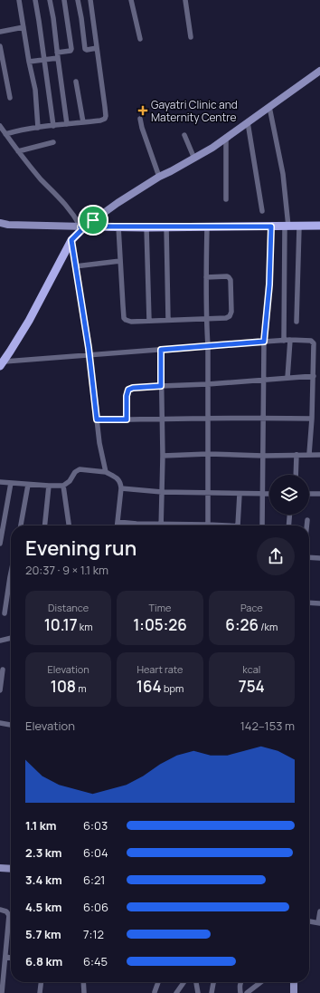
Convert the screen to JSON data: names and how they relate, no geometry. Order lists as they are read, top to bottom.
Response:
{
  "places": {
    "health": ["Gayatri Clinic and Maternity Centre"]
  },
  "page": {
    "heading": ["Evening run", "20:37 · 9 × 1.1 km"],
    "stats": [
      ["Distance", "10.17 km"],
      ["Time", "1:05:26"],
      ["Pace", "6:26 /km"],
      ["Elevation", "108 m"],
      ["Heart rate", "164 bpm"],
      ["kcal", "754"]
    ],
    "chart": ["Elevation", "142–153 m"],
    "list": [
      {
        "name": "1.1 km",
        "note": "6:03"
      },
      {
        "name": "2.3 km",
        "note": "6:04"
      },
      {
        "name": "3.4 km",
        "note": "6:21"
      },
      {
        "name": "4.5 km",
        "note": "6:06"
      },
      {
        "name": "5.7 km",
        "note": "7:12"
      },
      {
        "name": "6.8 km",
        "note": "6:45"
      }
    ]
  }
}
